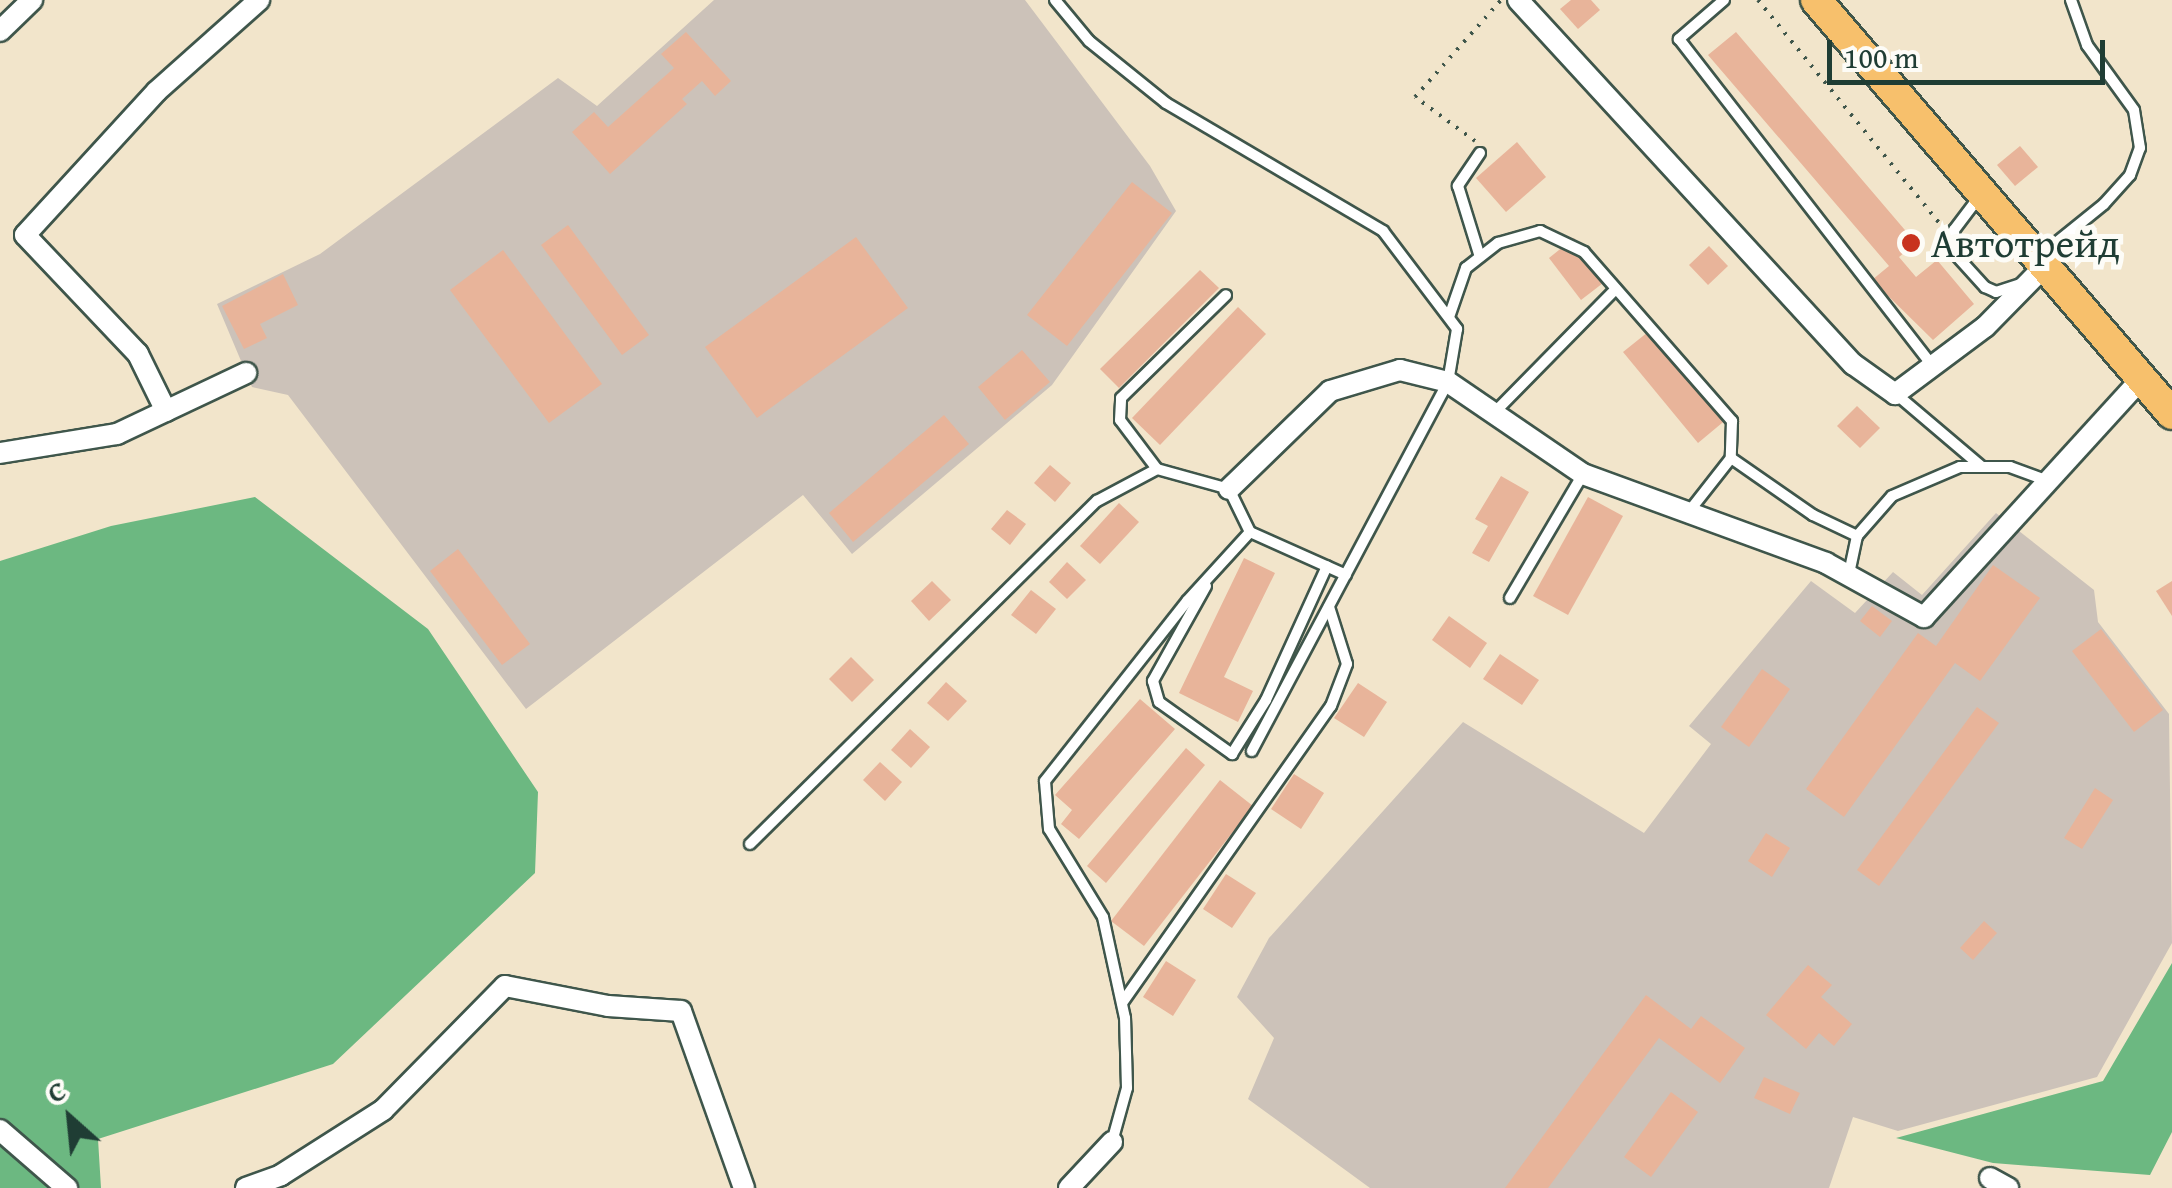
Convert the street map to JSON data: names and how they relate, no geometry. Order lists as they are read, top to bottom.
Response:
{
  "places": ["Автотрейд"],
  "scale_bar": "100 m",
  "north": "top left"
}
